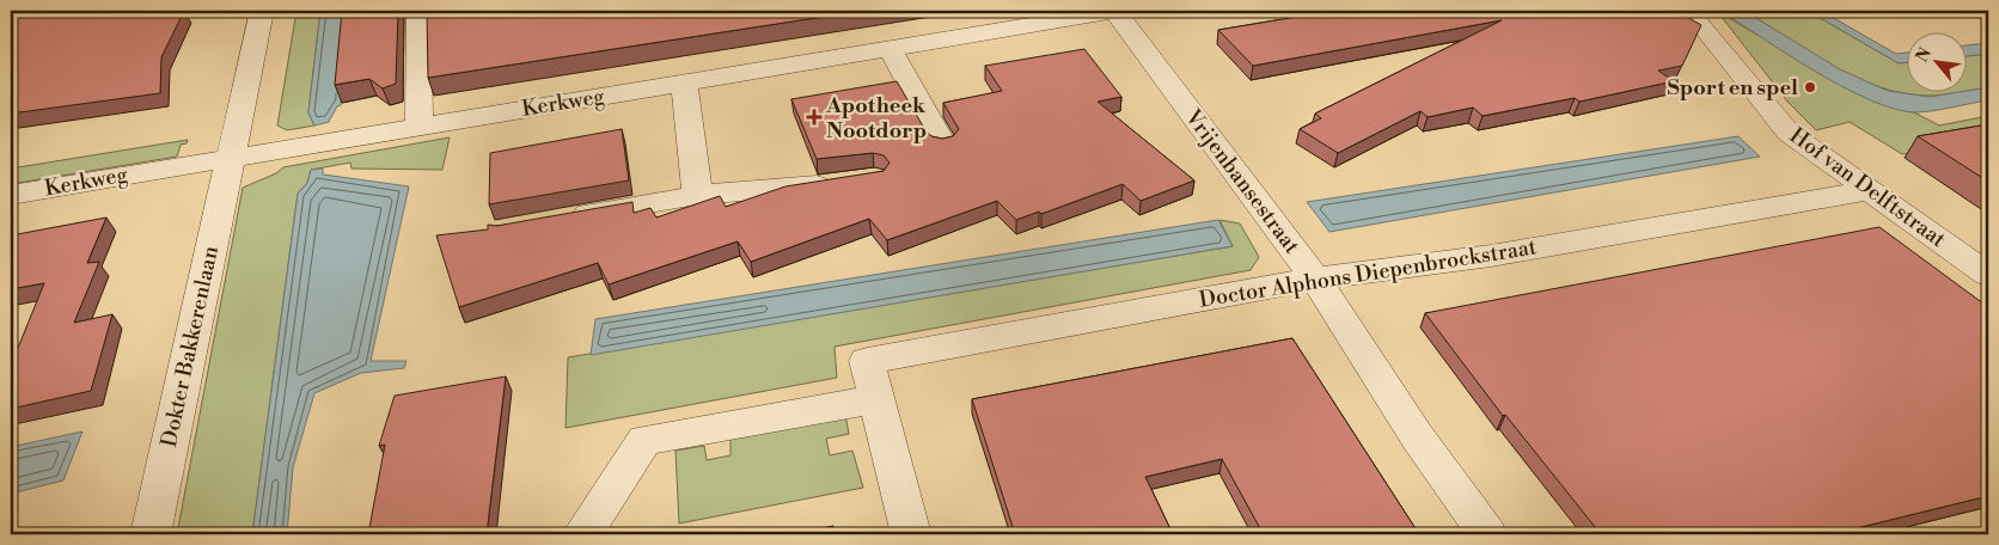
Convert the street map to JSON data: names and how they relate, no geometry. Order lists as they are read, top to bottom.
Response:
{
  "streets": {
    "street": [
      "Kerkweg",
      "Vrijenbansestraat",
      "Hof van Delftstraat",
      "Doctor Alphons Diepenbrockstraat",
      "Dokter Bakkerenlaan"
    ]
  },
  "crossings": [
    ["Kerkweg", "Vrijenbansestraat"],
    ["Kerkweg", "Dokter Bakkerenlaan"],
    ["Vrijenbansestraat", "Doctor Alphons Diepenbrockstraat"],
    ["Hof van Delftstraat", "Doctor Alphons Diepenbrockstraat"]
  ],
  "places": {
    "other": ["Sport en spel"],
    "health": ["Apotheek Nootdorp"]
  },
  "north": "top left"
}
